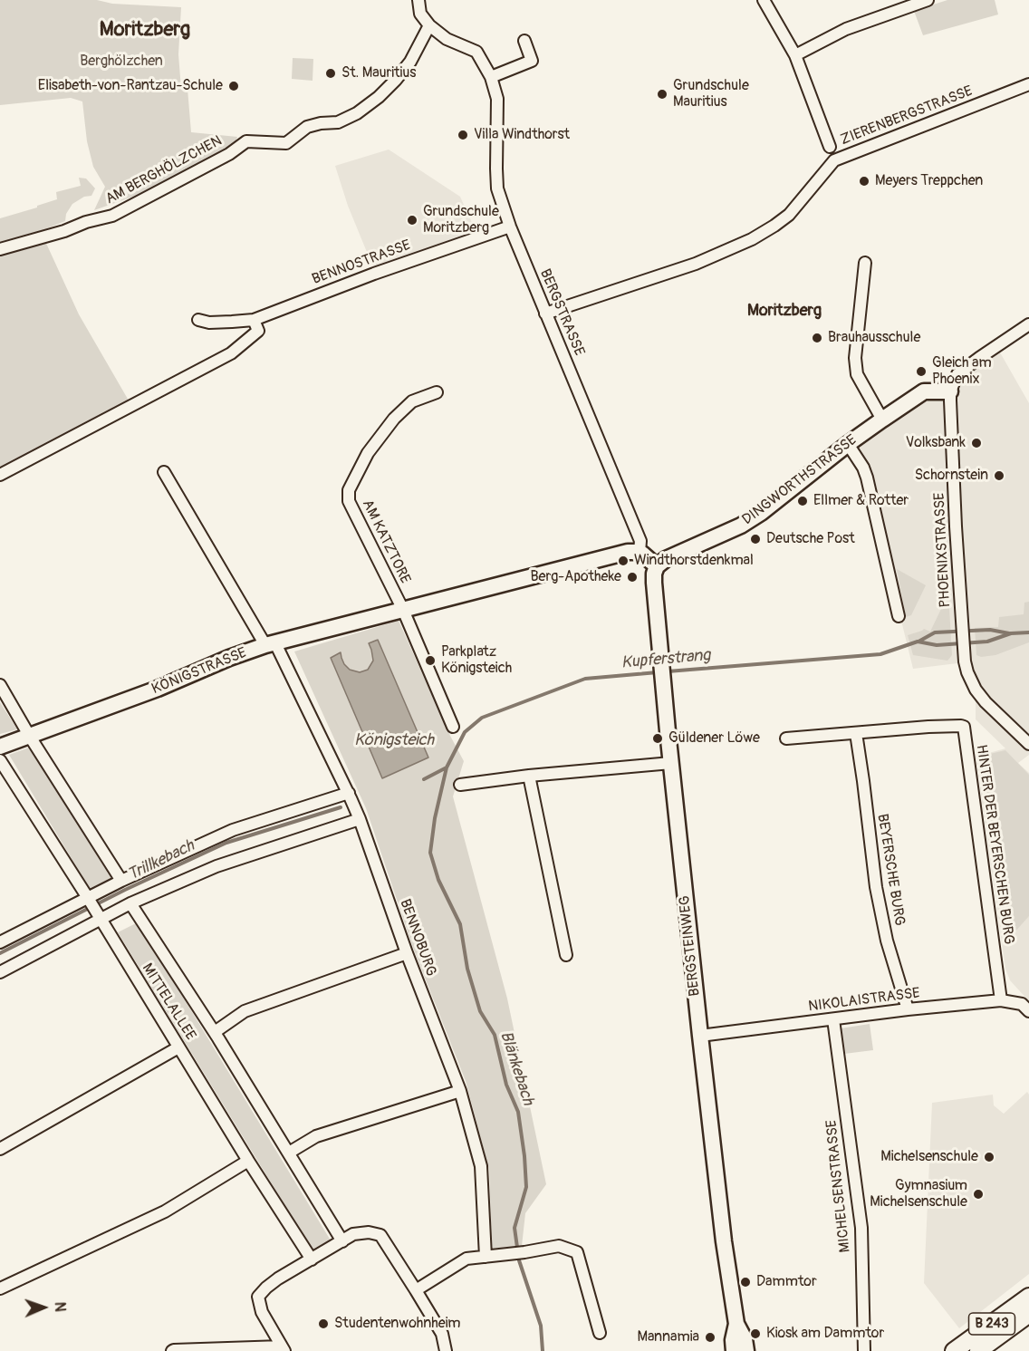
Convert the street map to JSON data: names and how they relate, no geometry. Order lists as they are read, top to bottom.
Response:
{
  "streets": {
    "main road": ["B 243"],
    "street": [
      "ZIERENBERGSTRASSE",
      "AM BERGHÖLZCHEN",
      "BENNOSTRASSE",
      "BERGSTRASSE",
      "DINGWORTHSTRASSE",
      "AM KATZTORE",
      "PHOENIXSTRASSE",
      "KÖNIGSTRASSE",
      "HINTER DER BEYERSCHEN BURG",
      "BEYERSCHE BURG",
      "BENNOBURG",
      "BERGSTEINWEG",
      "NIKOLAISTRASSE",
      "MITTELALLEE",
      "MICHELSENSTRASSE"
    ]
  },
  "crossings": [
    ["ZIERENBERGSTRASSE", "BERGSTRASSE"],
    ["AM BERGHÖLZCHEN", "BERGSTRASSE"],
    ["BENNOSTRASSE", "BERGSTRASSE"],
    ["BERGSTRASSE", "KÖNIGSTRASSE"],
    ["DINGWORTHSTRASSE", "PHOENIXSTRASSE"],
    ["DINGWORTHSTRASSE", "BERGSTEINWEG"],
    ["AM KATZTORE", "KÖNIGSTRASSE"],
    ["KÖNIGSTRASSE", "BENNOBURG"],
    ["HINTER DER BEYERSCHEN BURG", "BEYERSCHE BURG"],
    ["HINTER DER BEYERSCHEN BURG", "NIKOLAISTRASSE"],
    ["BEYERSCHE BURG", "NIKOLAISTRASSE"],
    ["BERGSTEINWEG", "NIKOLAISTRASSE"],
    ["NIKOLAISTRASSE", "MICHELSENSTRASSE"]
  ],
  "districts": ["Moritzberg", "Moritzberg"],
  "water": [
    "Kupferstrang",
    "Königsteich",
    "Trillkebach",
    "Blänkebach"
  ],
  "parks": ["Berghölzchen"],
  "places": [
    "St. Mauritius",
    "Elisabeth-von-Rantzau-Schule",
    "Grundschule Mauritius",
    "Villa Windthorst",
    "Meyers Treppchen",
    "Grundschule Moritzberg",
    "Brauhausschule",
    "Gleich am Phoenix",
    "Volksbank",
    "Schornstein",
    "Ellmer & Rotter",
    "Deutsche Post",
    "Windthorstdenkmal",
    "Berg-Apotheke",
    "Parkplatz Königsteich",
    "Güldener Löwe",
    "Michelsenschule",
    "Gymnasium Michelsenschule",
    "Dammtor",
    "Studentenwohnheim",
    "Kiosk am Dammtor",
    "Mannamia"
  ],
  "north": "right"
}
